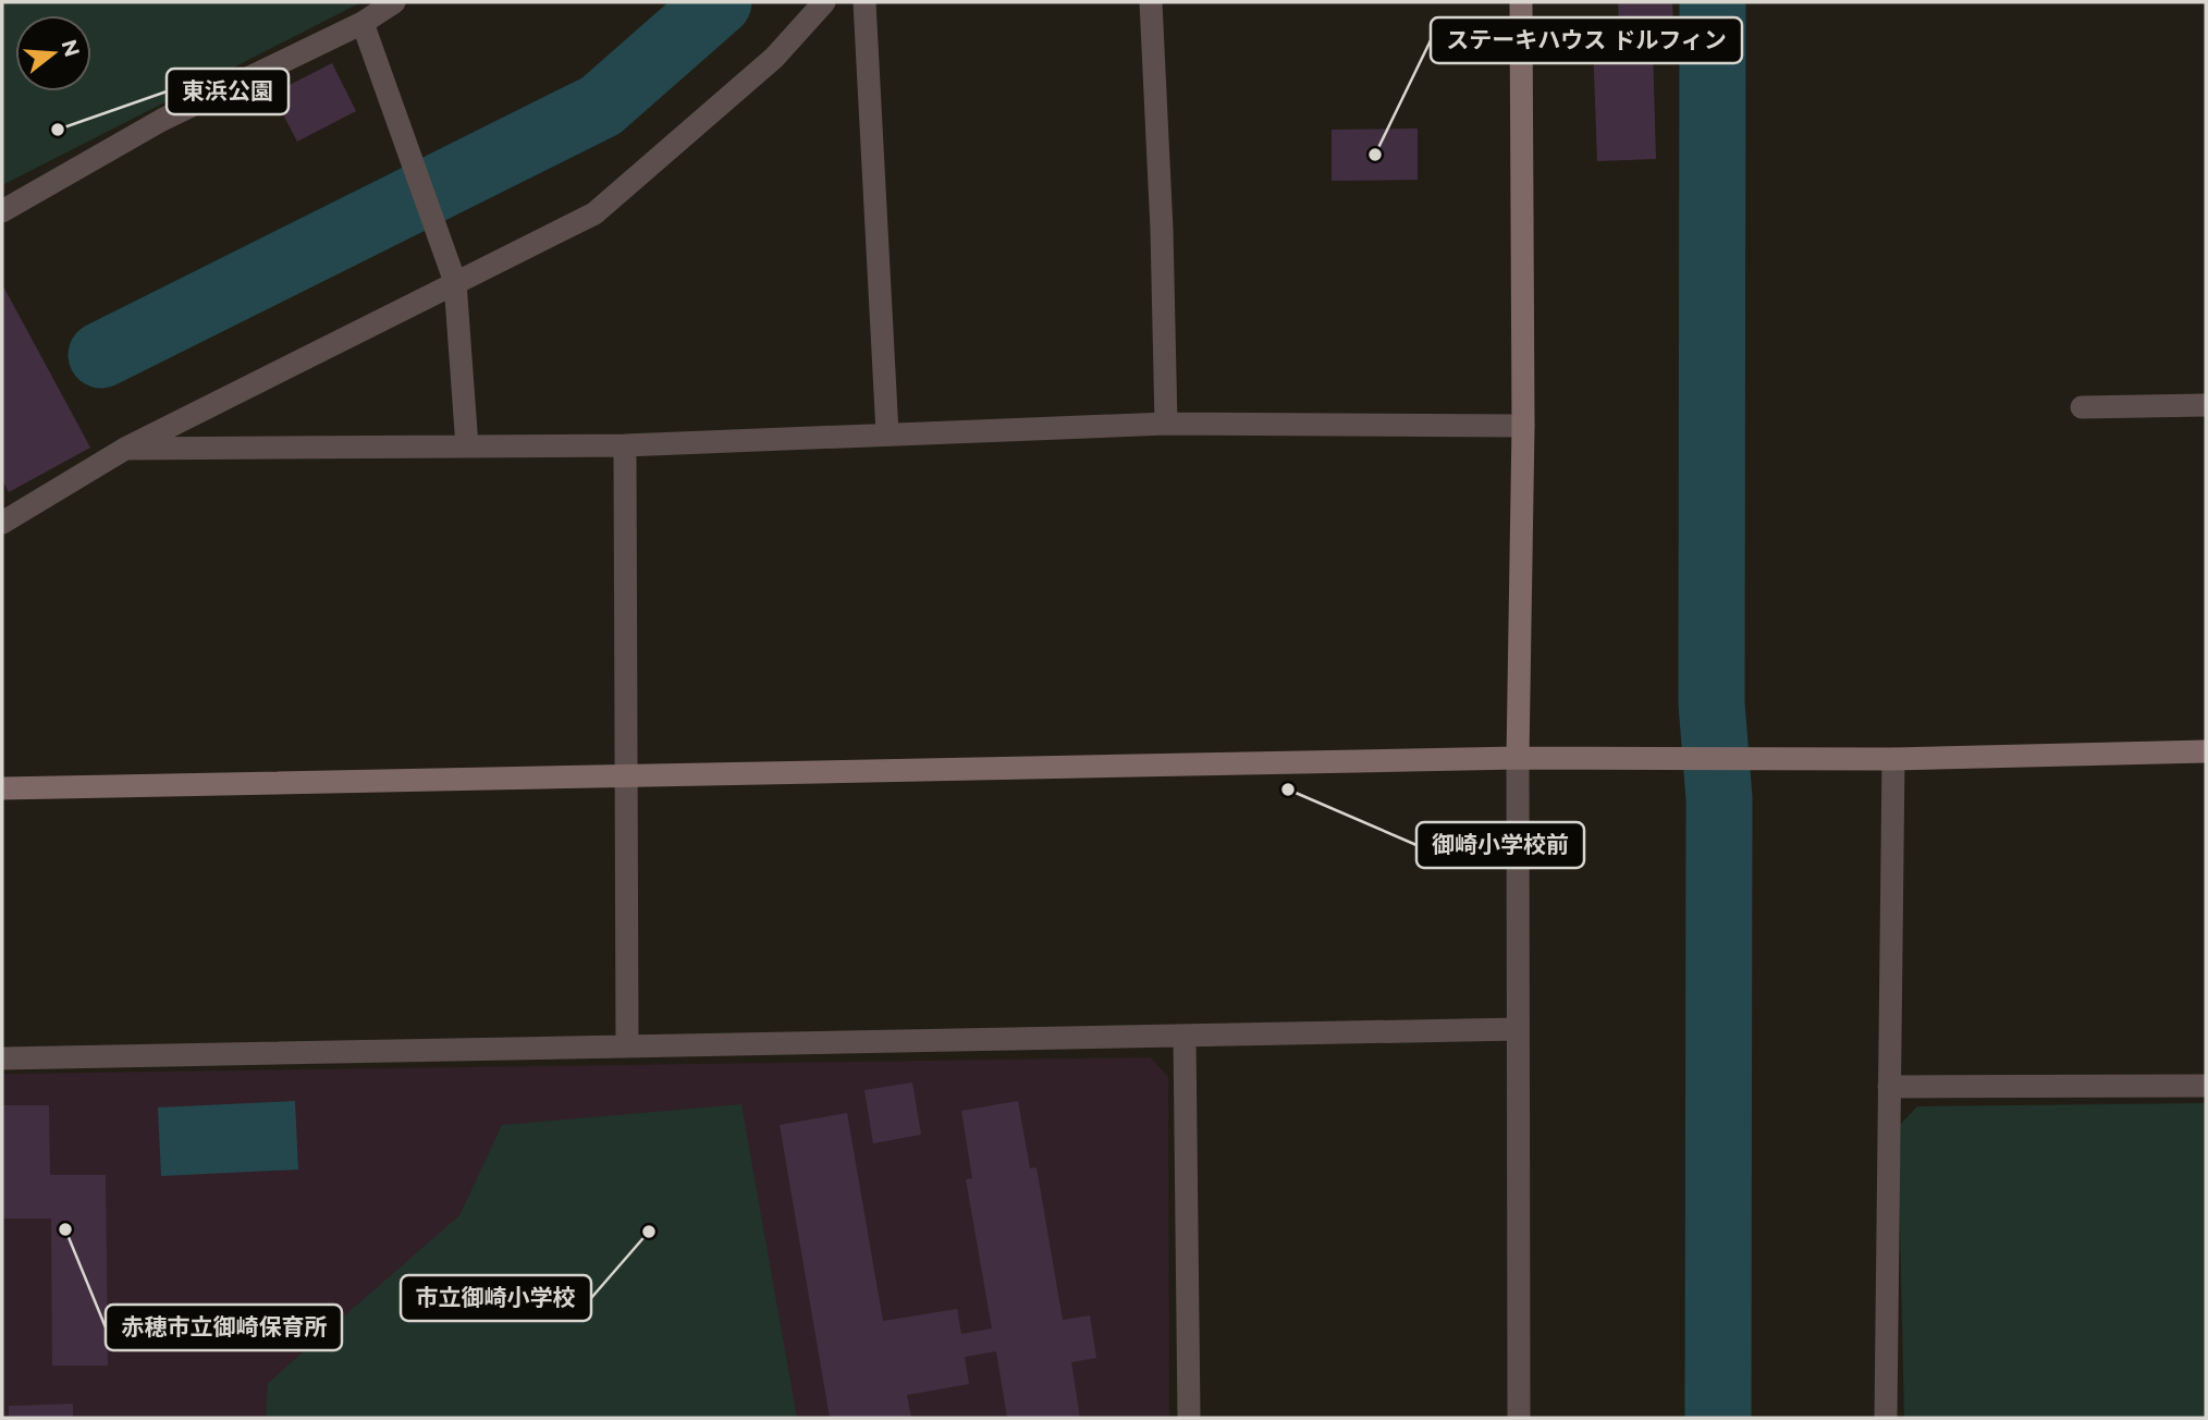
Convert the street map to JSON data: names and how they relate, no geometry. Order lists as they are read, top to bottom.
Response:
{
  "places": [
    "東浜公園",
    "ステーキハウス ドルフィン",
    "御崎小学校前",
    "赤穂市立御崎保育所",
    "市立御崎小学校"
  ],
  "north": "right"
}
